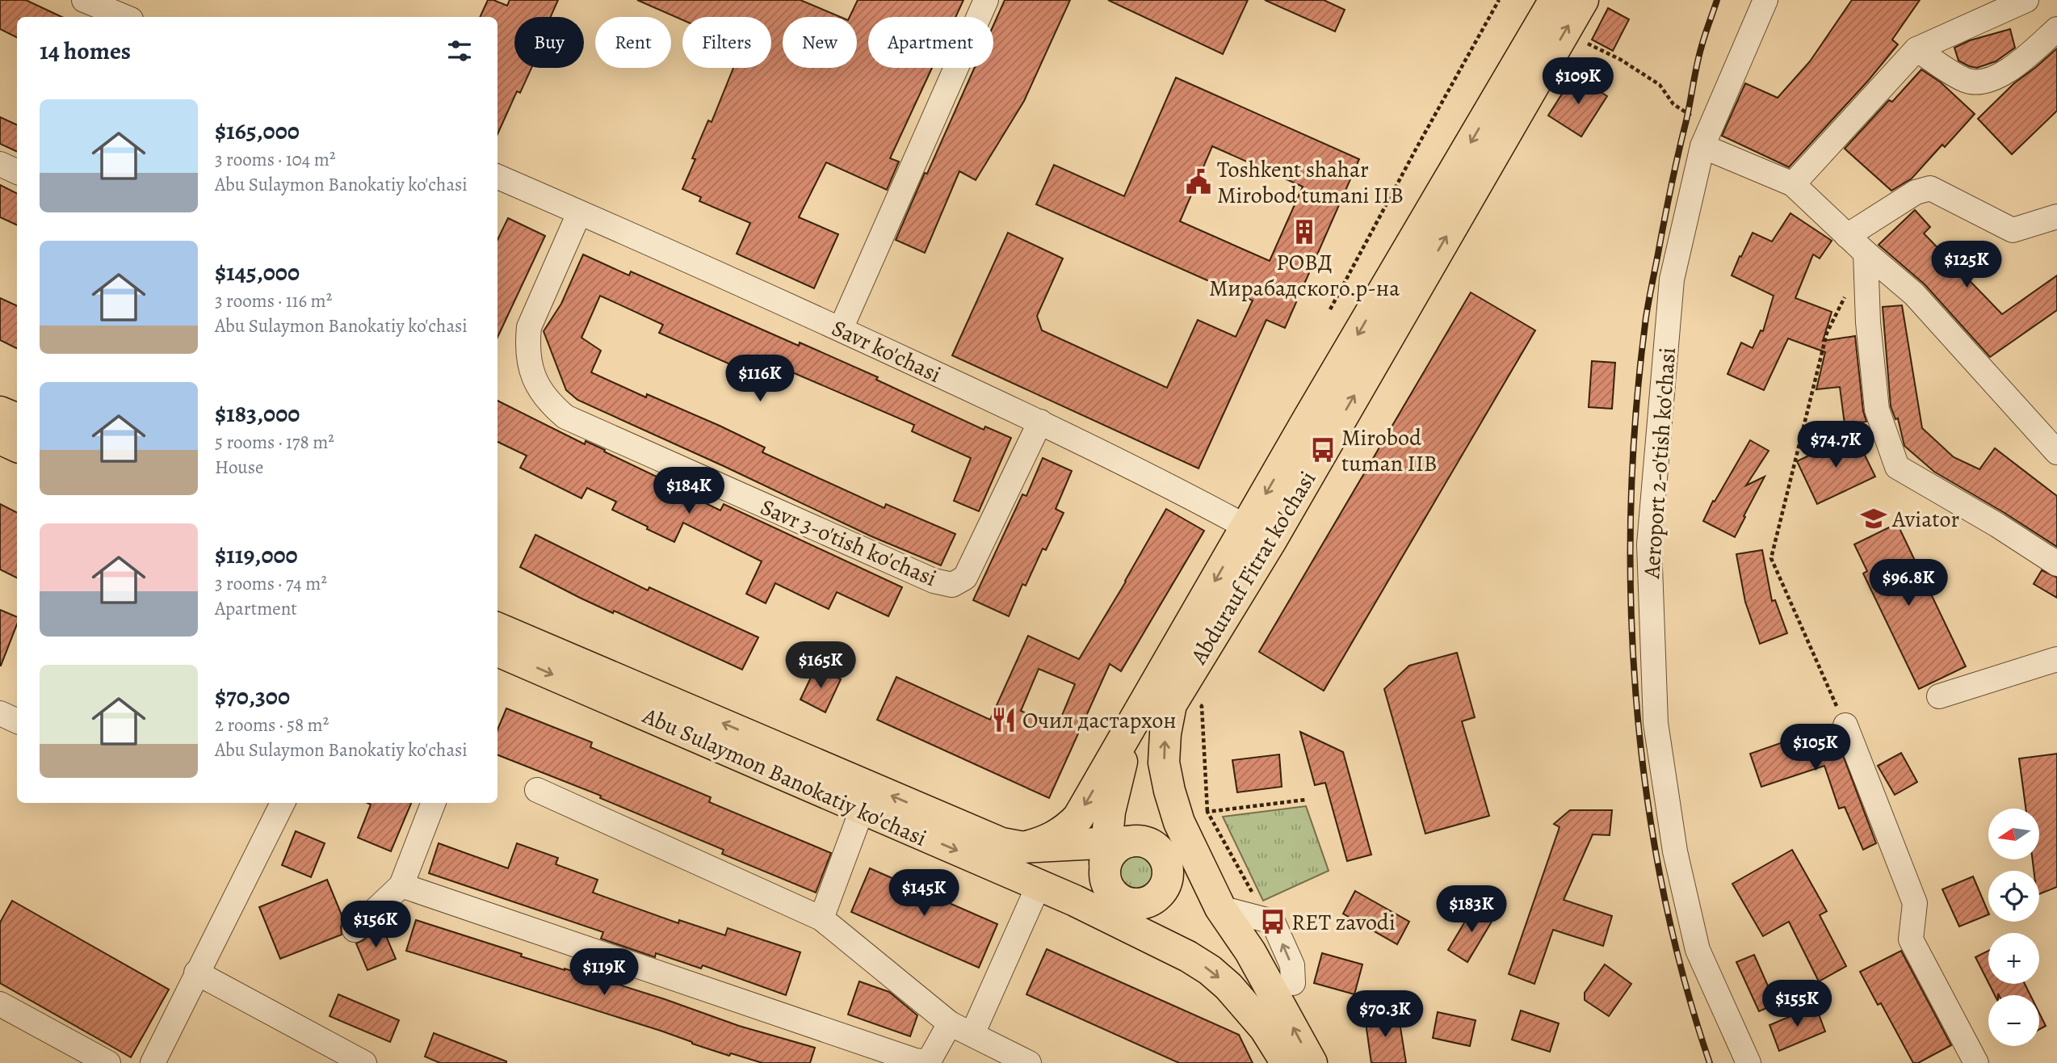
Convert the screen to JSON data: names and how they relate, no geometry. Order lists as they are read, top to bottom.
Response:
{
  "streets": {
    "main road": ["Abdurauf Fitrat ko'chasi", "Abu Sulaymon Banokatiy ko'chasi"],
    "street": ["Savr ko'chasi", "Aeroport 2-o'tish ko'chasi", "Savr 3-o'tish ko'chasi"]
  },
  "crossings": [
    ["Savr ko'chasi", "Savr 3-o'tish ko'chasi"],
    ["Savr ko'chasi", "Abdurauf Fitrat ko'chasi"],
    ["Abdurauf Fitrat ko'chasi", "Abu Sulaymon Banokatiy ko'chasi"]
  ],
  "places": {
    "public building": ["Toshkent shahar Mirobod tumani IIB"],
    "building": ["РОВД Мирабадского.р-на"],
    "bus stop": ["Mirobod tuman IIB", "RET zavodi"],
    "school or university": ["Aviator"],
    "restaurant": ["Очил дастархон"]
  },
  "north": "left",
  "page": {
    "chip": [
      "Buy",
      "Rent",
      "Filters",
      "New",
      "Apartment"
    ],
    "heading": "14 homes",
    "price": [
      "$109K",
      "$125K",
      "$116K",
      "$74.7K",
      "$184K",
      "$96.8K",
      "$165K",
      "$105K",
      "$145K",
      "$183K",
      "$156K",
      "$119K",
      "$155K",
      "$70.3K"
    ],
    "list": [
      {
        "name": "$165,000",
        "note": "3 rooms · 104 m² · Abu Sulaymon Banokatiy ko'chasi"
      },
      {
        "name": "$145,000",
        "note": "3 rooms · 116 m² · Abu Sulaymon Banokatiy ko'chasi"
      },
      {
        "name": "$183,000",
        "note": "5 rooms · 178 m² · House"
      },
      {
        "name": "$119,000",
        "note": "3 rooms · 74 m² · Apartment"
      },
      {
        "name": "$70,300",
        "note": "2 rooms · 58 m² · Abu Sulaymon Banokatiy ko'chasi"
      }
    ],
    "map_buttons": ["+", "−"]
  }
}
